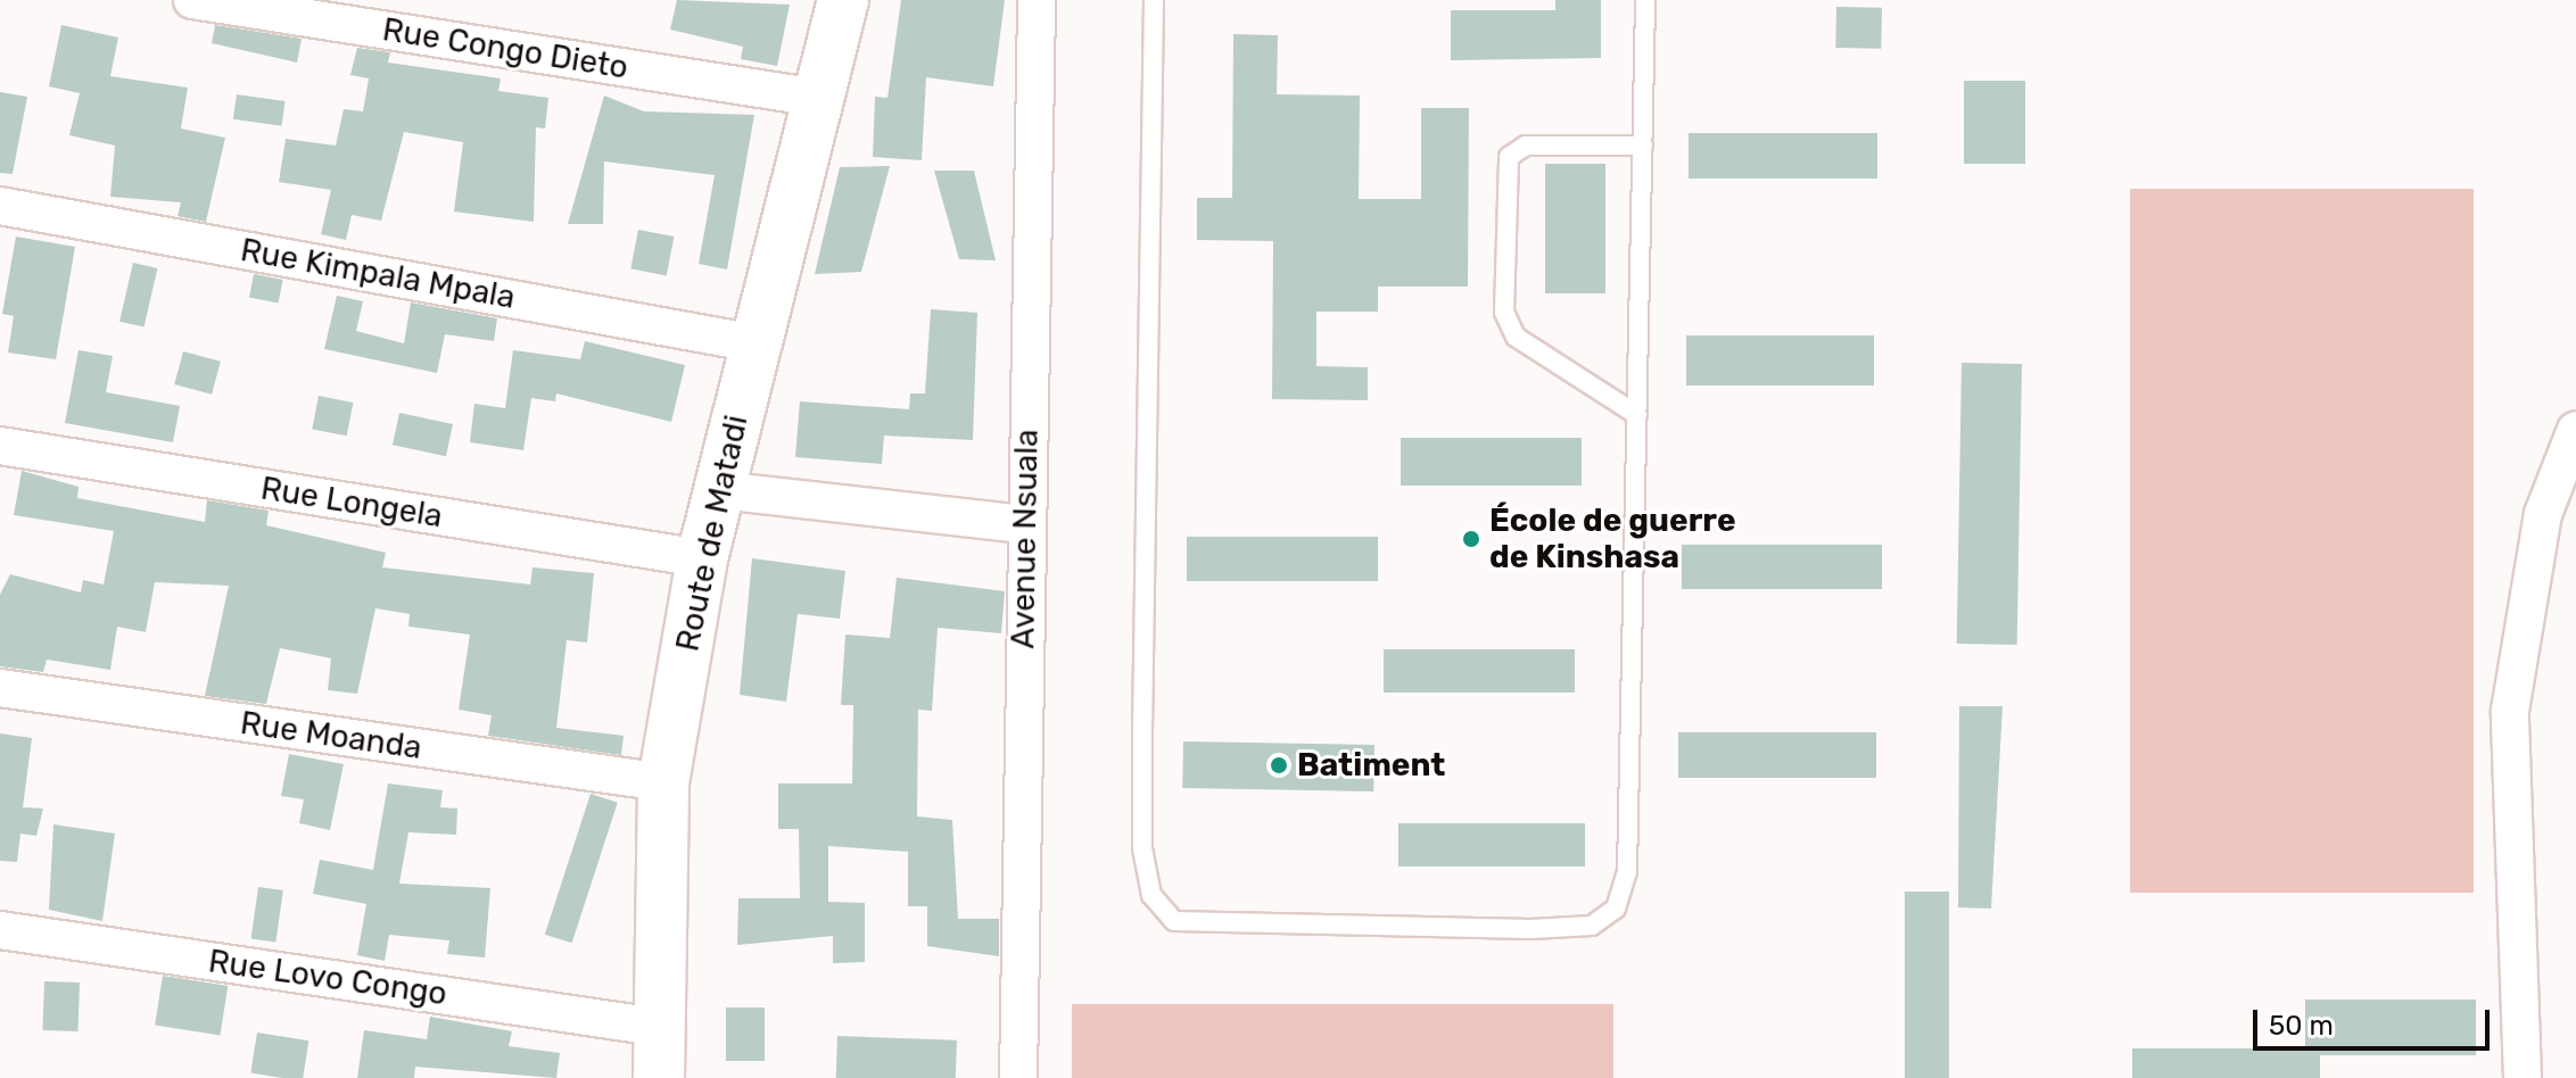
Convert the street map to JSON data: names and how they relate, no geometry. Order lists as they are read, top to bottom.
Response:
{
  "streets": {
    "main road": ["Route de Matadi"],
    "street": [
      "Rue Congo Dieto",
      "Rue Kimpala Mpala",
      "Rue Longela",
      "Avenue Nsuala",
      "Rue Moanda",
      "Rue Lovo Congo"
    ]
  },
  "crossings": [
    ["Rue Congo Dieto", "Route de Matadi"],
    ["Rue Kimpala Mpala", "Route de Matadi"],
    ["Rue Longela", "Route de Matadi"],
    ["Route de Matadi", "Rue Moanda"],
    ["Route de Matadi", "Rue Lovo Congo"]
  ],
  "places": ["École de guerre de Kinshasa", "Batiment"],
  "scale_bar": "50 m"
}
